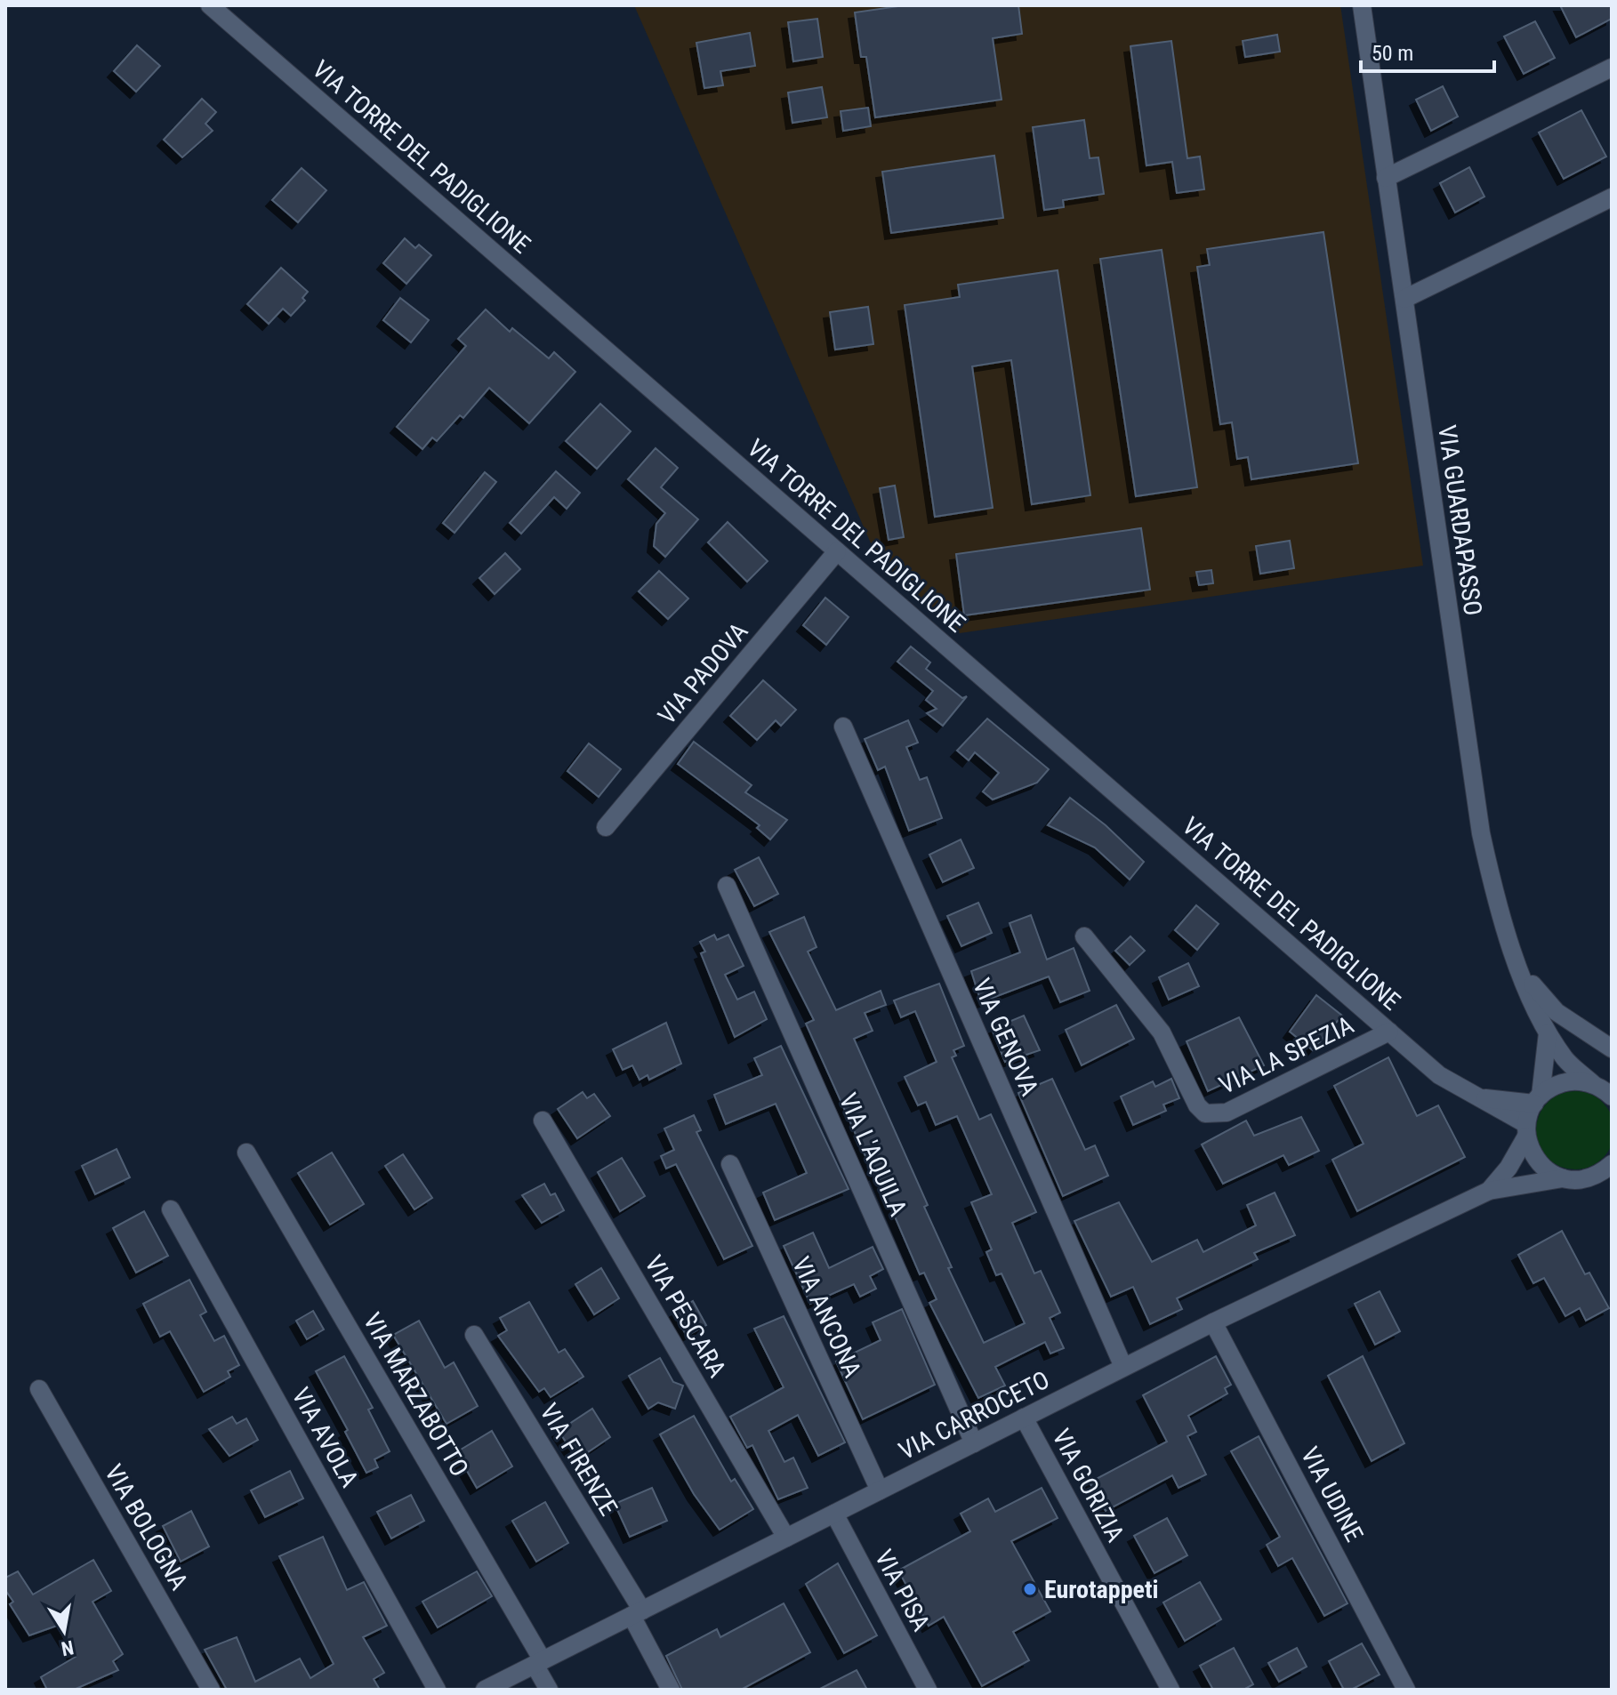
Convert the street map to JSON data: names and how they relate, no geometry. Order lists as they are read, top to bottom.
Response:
{
  "streets": {
    "street": [
      "VIA TORRE DEL PADIGLIONE",
      "VIA GUARDAPASSO",
      "VIA PADOVA",
      "VIA GENOVA",
      "VIA LA SPEZIA",
      "VIA L'AQUILA",
      "VIA PESCARA",
      "VIA ANCONA",
      "VIA MARZABOTTO",
      "VIA CARROCETO",
      "VIA AVOLA",
      "VIA FIRENZE",
      "VIA GORIZIA",
      "VIA UDINE",
      "VIA BOLOGNA",
      "VIA PISA"
    ]
  },
  "crossings": [
    ["VIA TORRE DEL PADIGLIONE", "VIA GUARDAPASSO"],
    ["VIA TORRE DEL PADIGLIONE", "VIA PADOVA"],
    ["VIA TORRE DEL PADIGLIONE", "VIA LA SPEZIA"],
    ["VIA TORRE DEL PADIGLIONE", "VIA CARROCETO"],
    ["VIA GUARDAPASSO", "VIA CARROCETO"],
    ["VIA GENOVA", "VIA CARROCETO"],
    ["VIA L'AQUILA", "VIA CARROCETO"],
    ["VIA PESCARA", "VIA CARROCETO"],
    ["VIA ANCONA", "VIA CARROCETO"],
    ["VIA MARZABOTTO", "VIA CARROCETO"],
    ["VIA CARROCETO", "VIA FIRENZE"],
    ["VIA CARROCETO", "VIA GORIZIA"],
    ["VIA CARROCETO", "VIA UDINE"],
    ["VIA CARROCETO", "VIA PISA"]
  ],
  "places": ["Eurotappeti"],
  "scale_bar": "50 m",
  "north": "bottom"
}
